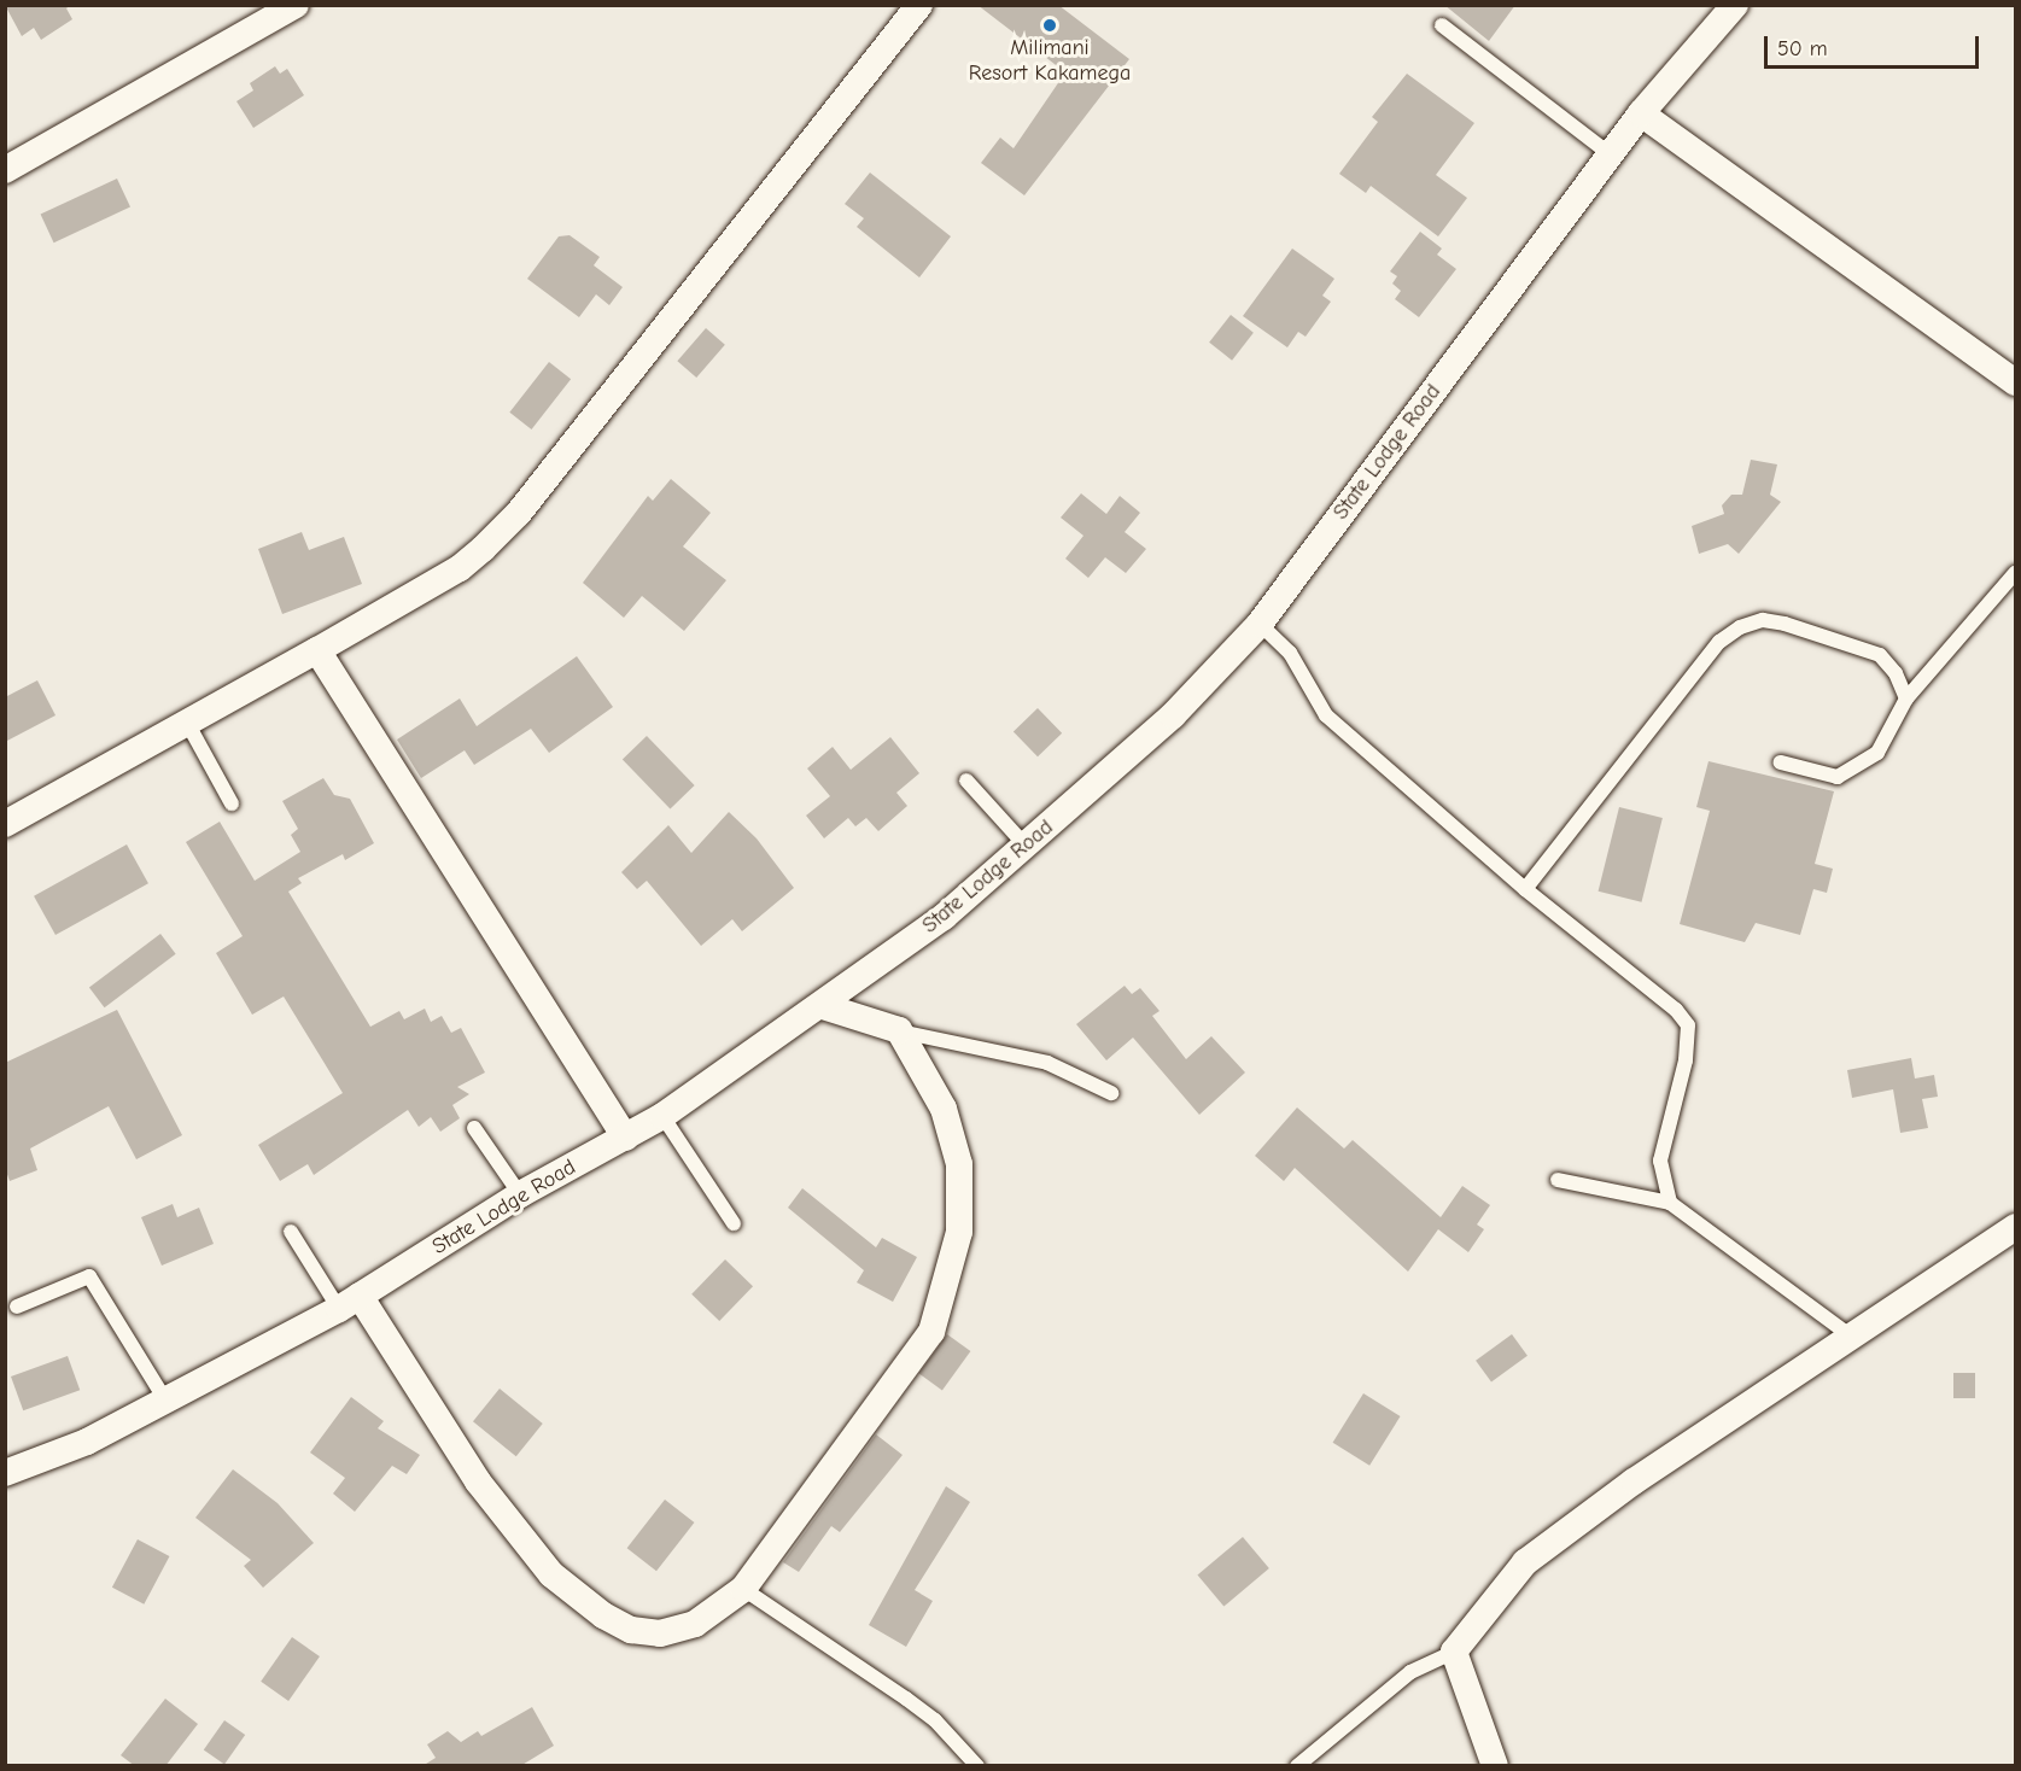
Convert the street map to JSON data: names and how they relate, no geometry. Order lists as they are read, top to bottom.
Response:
{
  "streets": {
    "street": ["State Lodge Road"]
  },
  "places": ["Milimani Resort Kakamega"],
  "scale_bar": "50 m"
}
